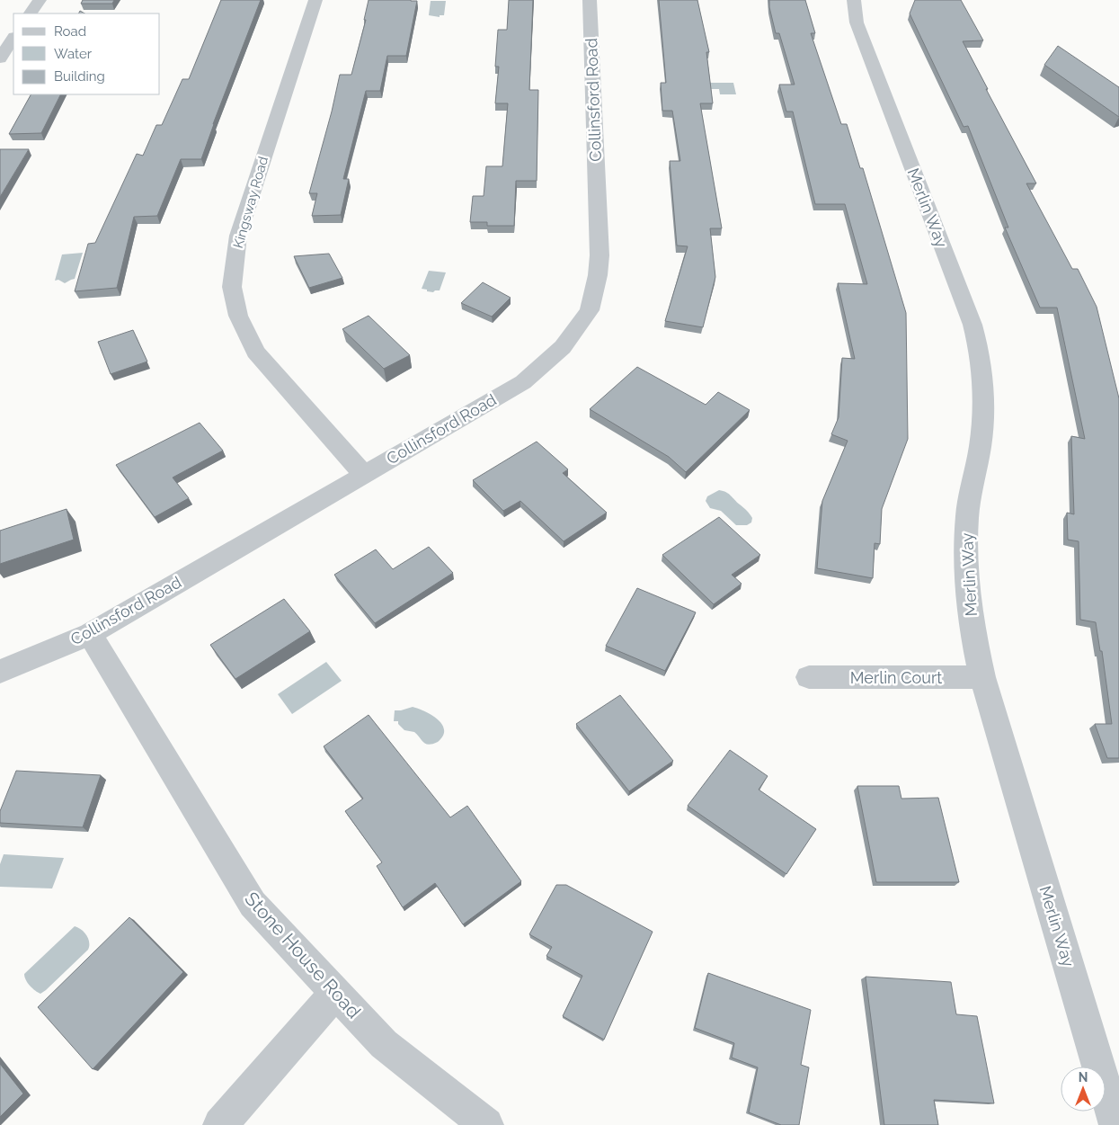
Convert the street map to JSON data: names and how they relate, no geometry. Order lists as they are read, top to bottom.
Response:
{
  "streets": {
    "street": [
      "Collinsford Road",
      "Kingsway Road",
      "Merlin Way",
      "Merlin Court",
      "Stone House Road"
    ]
  },
  "crossings": [
    ["Collinsford Road", "Kingsway Road"],
    ["Collinsford Road", "Stone House Road"],
    ["Merlin Way", "Merlin Court"]
  ],
  "legend": ["Road", "Water", "Building"],
  "north": "top"
}
